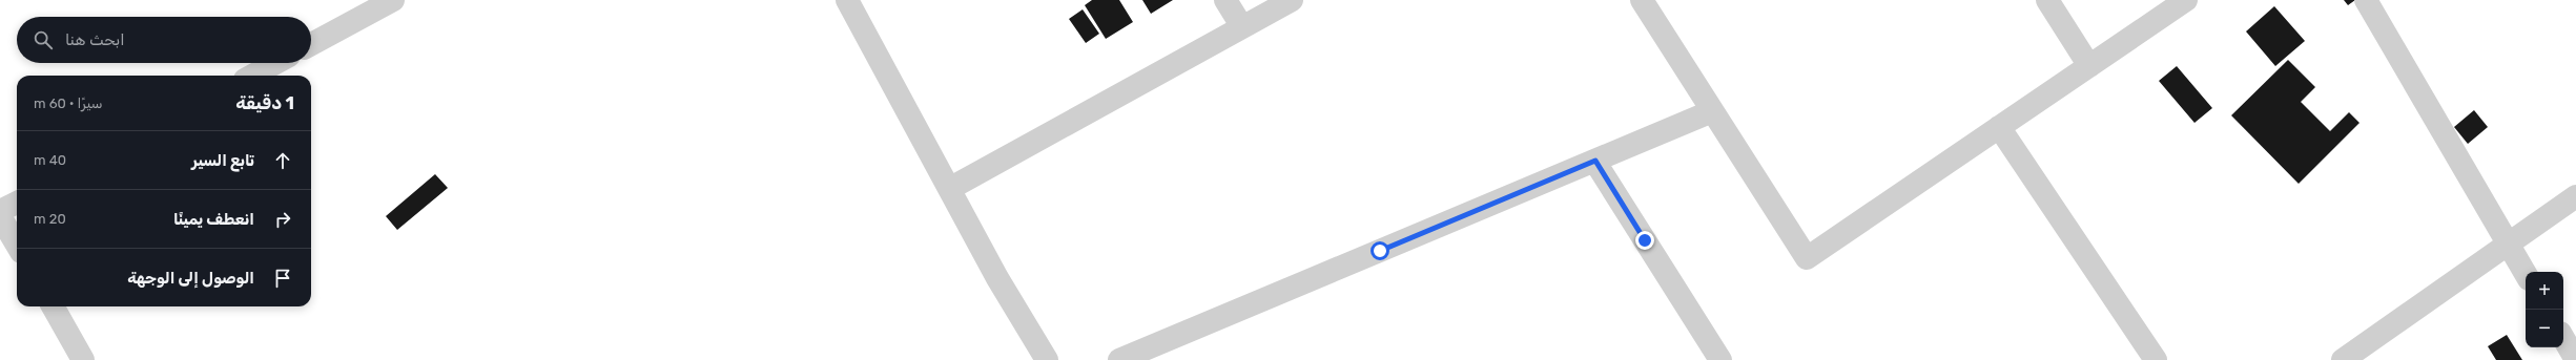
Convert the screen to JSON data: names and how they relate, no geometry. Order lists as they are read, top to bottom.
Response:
{
  "page": {
    "search": "ابحث هنا",
    "heading": ["1 دقيقة", "سيرًا · 60 m"],
    "list": [
      ["تابع السير", "40 m"],
      ["انعطف يمينًا", "20 m"],
      "الوصول إلى الوجهة"
    ],
    "map_buttons": ["+", "−"]
  }
}
